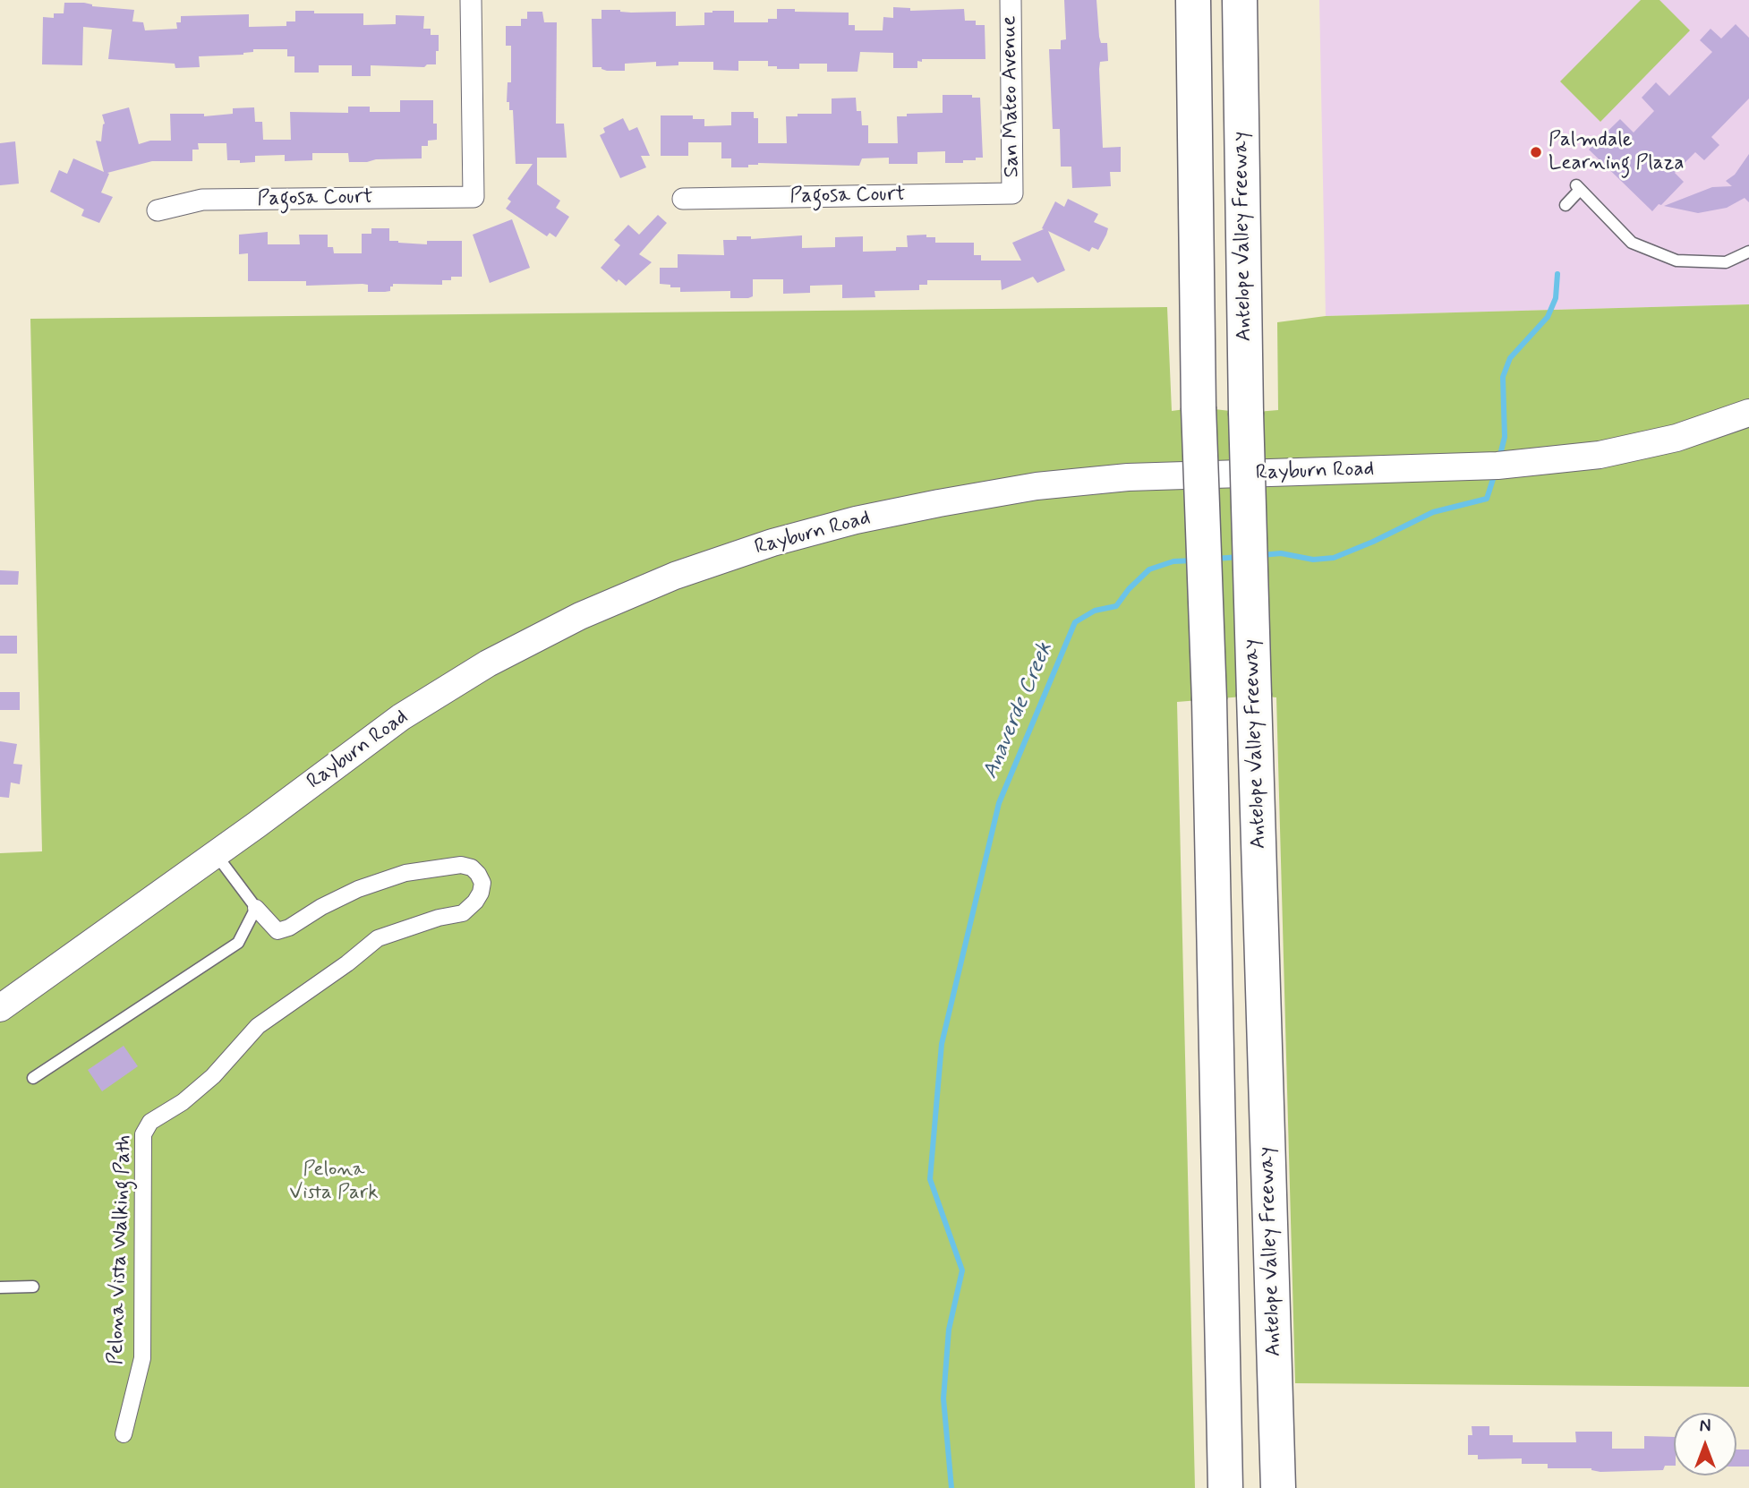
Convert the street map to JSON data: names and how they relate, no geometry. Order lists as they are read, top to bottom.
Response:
{
  "streets": {
    "highway": ["Antelope Valley Freeway"],
    "street": [
      "San Mateo Avenue",
      "Pagosa Court",
      "Rayburn Road",
      "Pelona Vista Walking Path"
    ]
  },
  "crossings": [
    ["San Mateo Avenue", "Pagosa Court"]
  ],
  "water": ["Anaverde Creek"],
  "parks": ["Pelona Vista Park"],
  "places": ["Palmdale Learning Plaza"],
  "north": "top"
}
